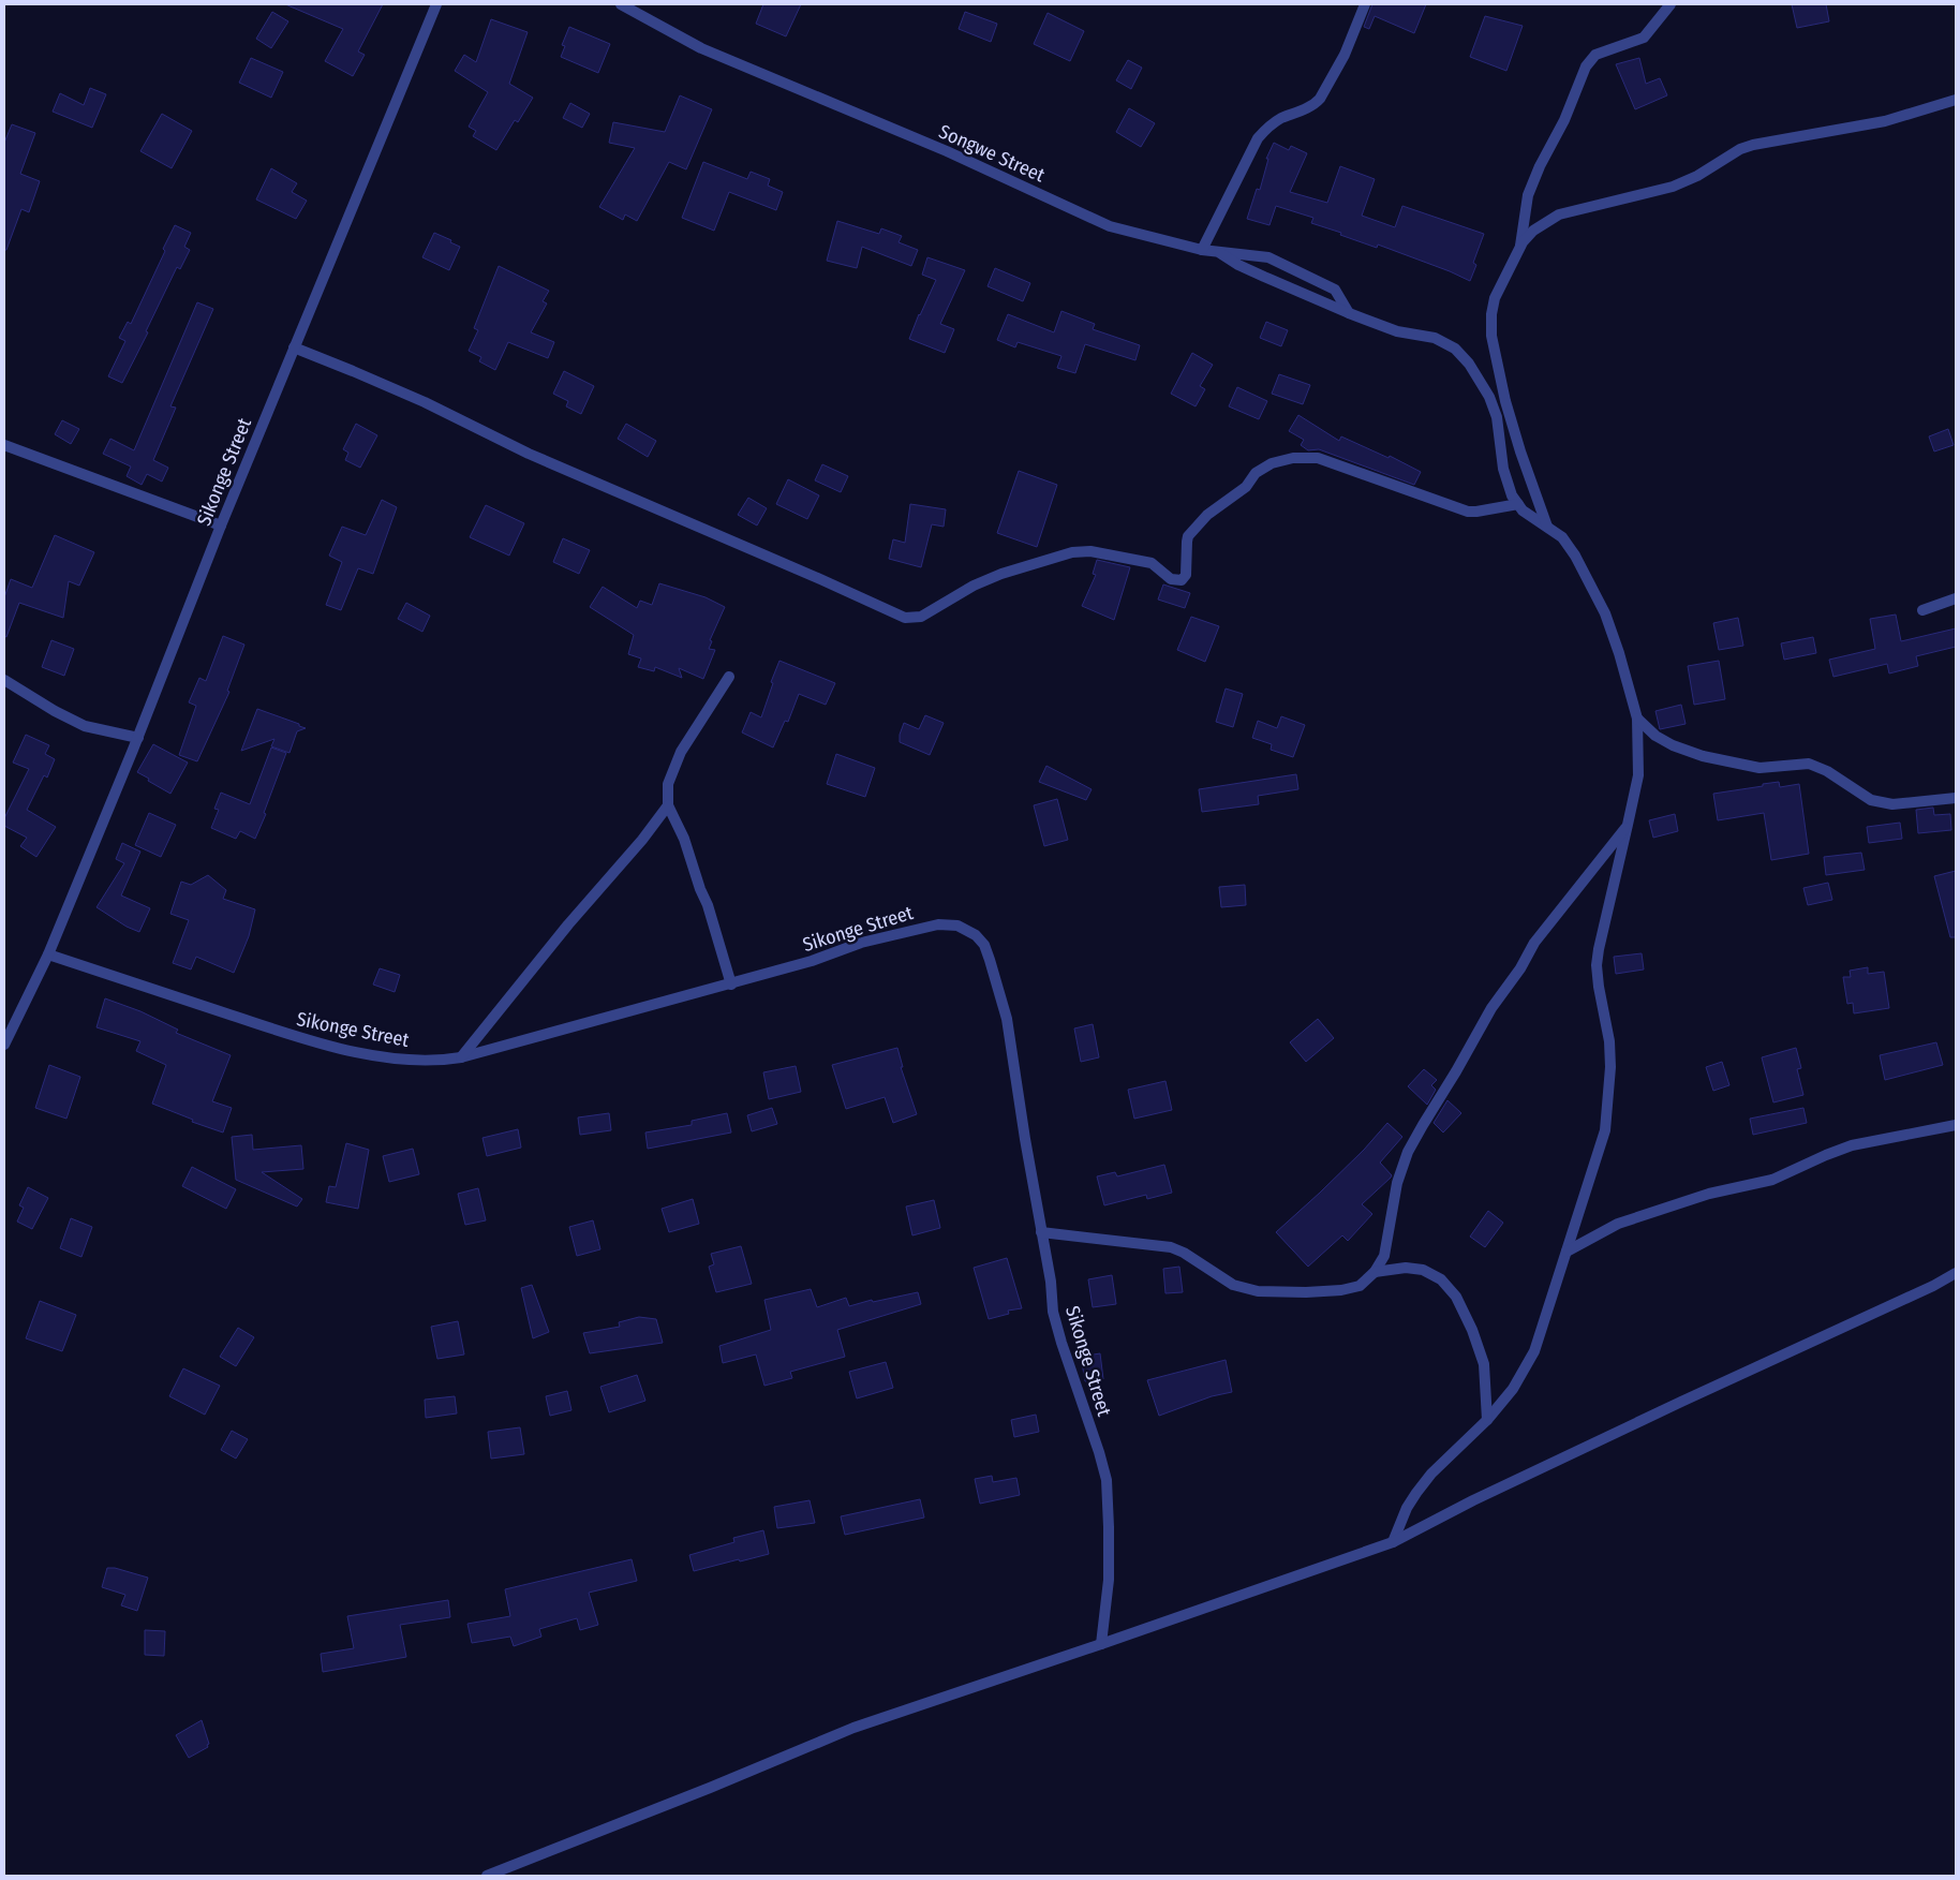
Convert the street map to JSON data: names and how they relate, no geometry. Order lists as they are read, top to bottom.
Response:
{
  "streets": {
    "street": ["Songwe Street", "Sikonge Street"]
  }
}
